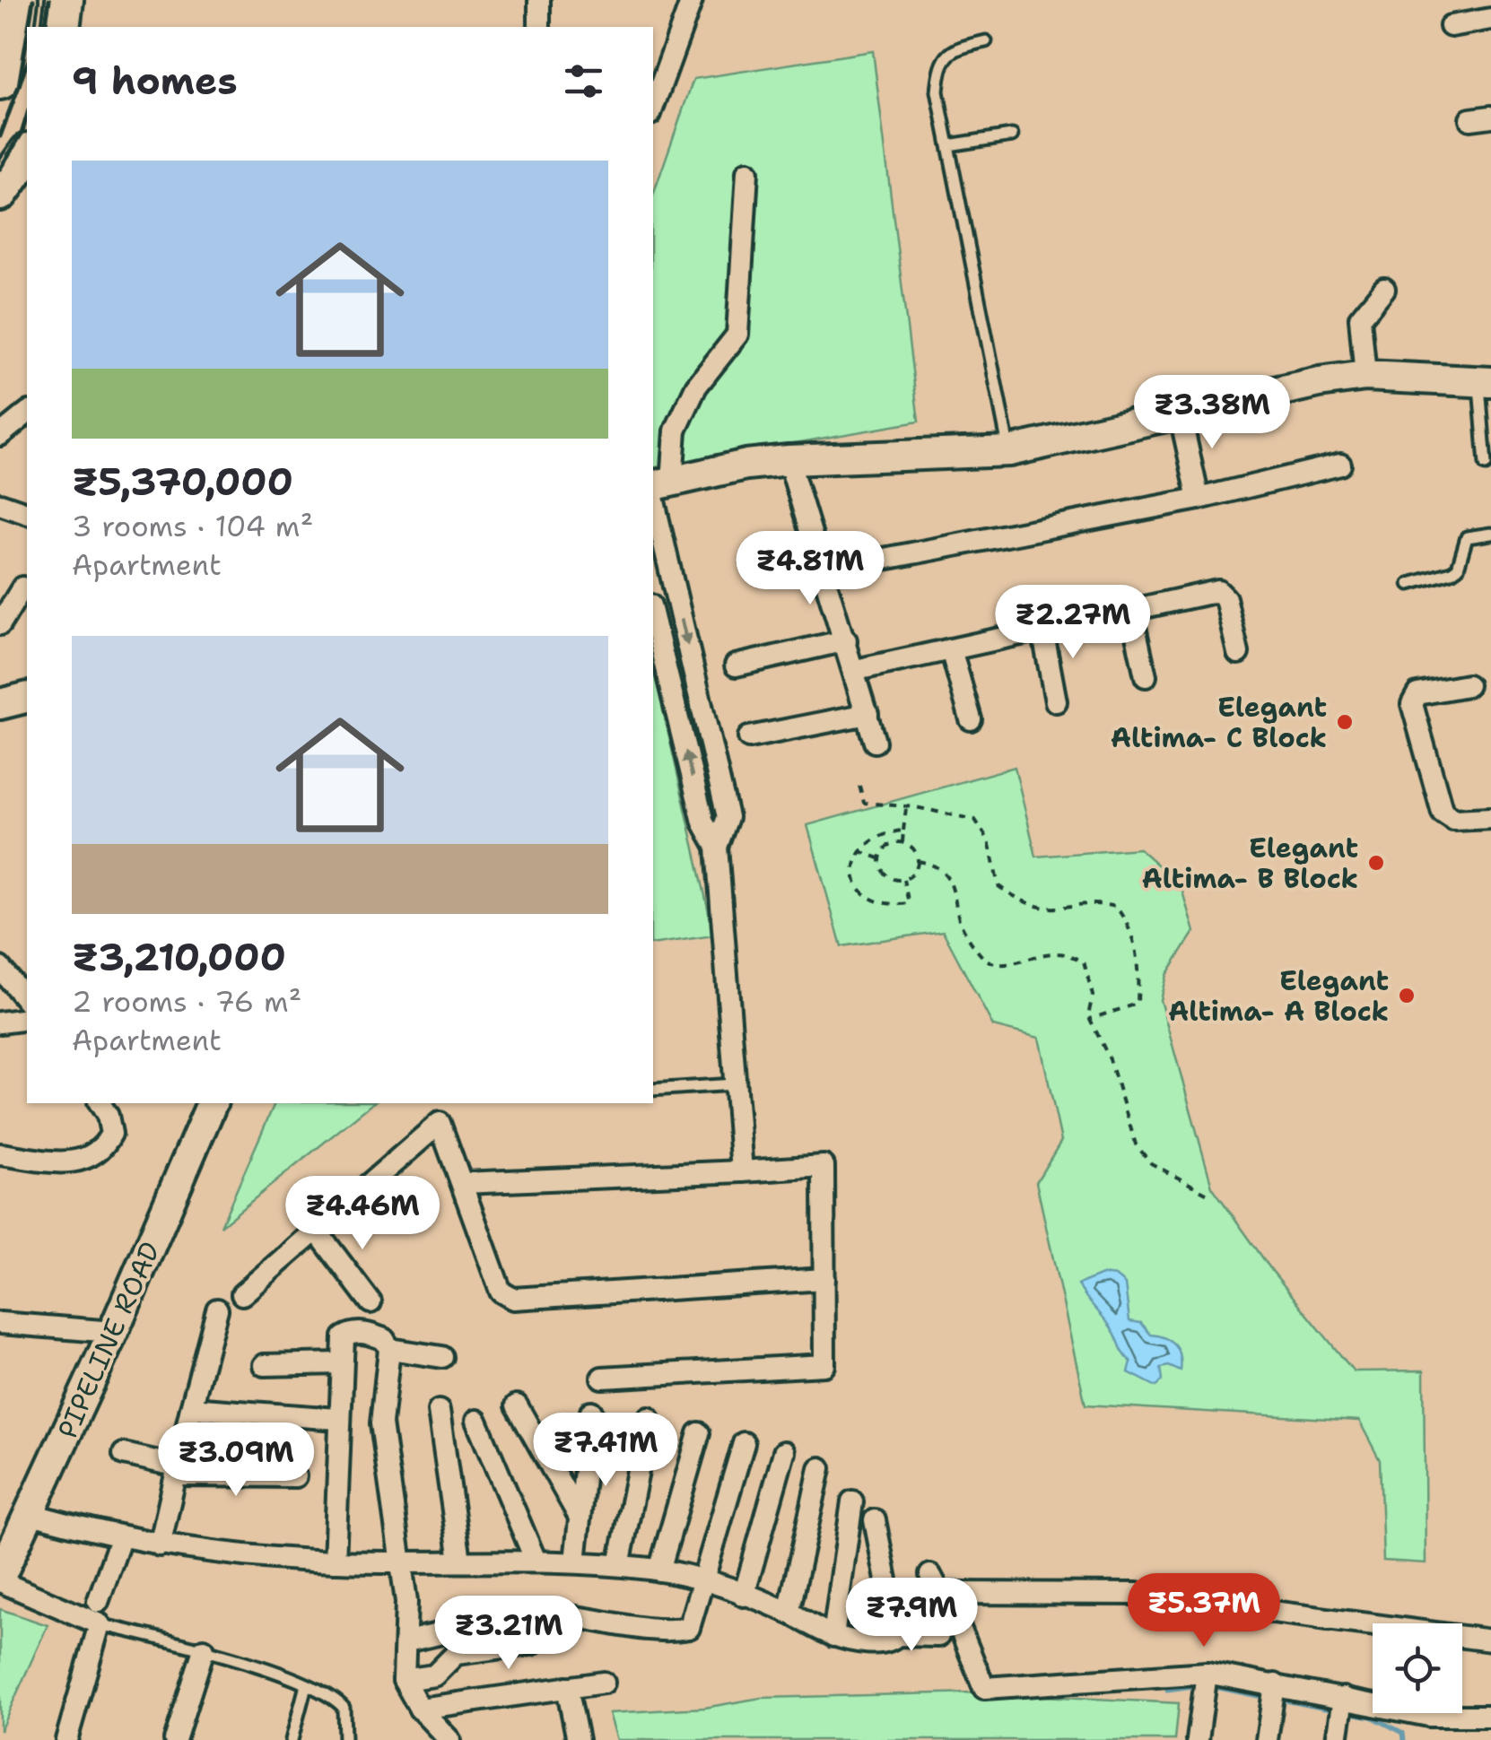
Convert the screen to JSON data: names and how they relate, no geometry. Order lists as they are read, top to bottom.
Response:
{
  "streets": {
    "street": ["PIPELINE ROAD"]
  },
  "places": ["Elegant Altima- C Block", "Elegant Altima- B Block", "Elegant Altima- A Block"],
  "page": {
    "heading": "9 homes",
    "list": [
      {
        "name": "₹5,370,000",
        "note": "3 rooms · 104 m² · Apartment"
      },
      {
        "name": "₹3,210,000",
        "note": "2 rooms · 76 m² · Apartment"
      }
    ],
    "price": [
      "₹3.38M",
      "₹4.81M",
      "₹2.27M",
      "₹4.46M",
      "₹7.41M",
      "₹3.09M",
      "₹5.37M",
      "₹7.9M",
      "₹3.21M"
    ]
  }
}
